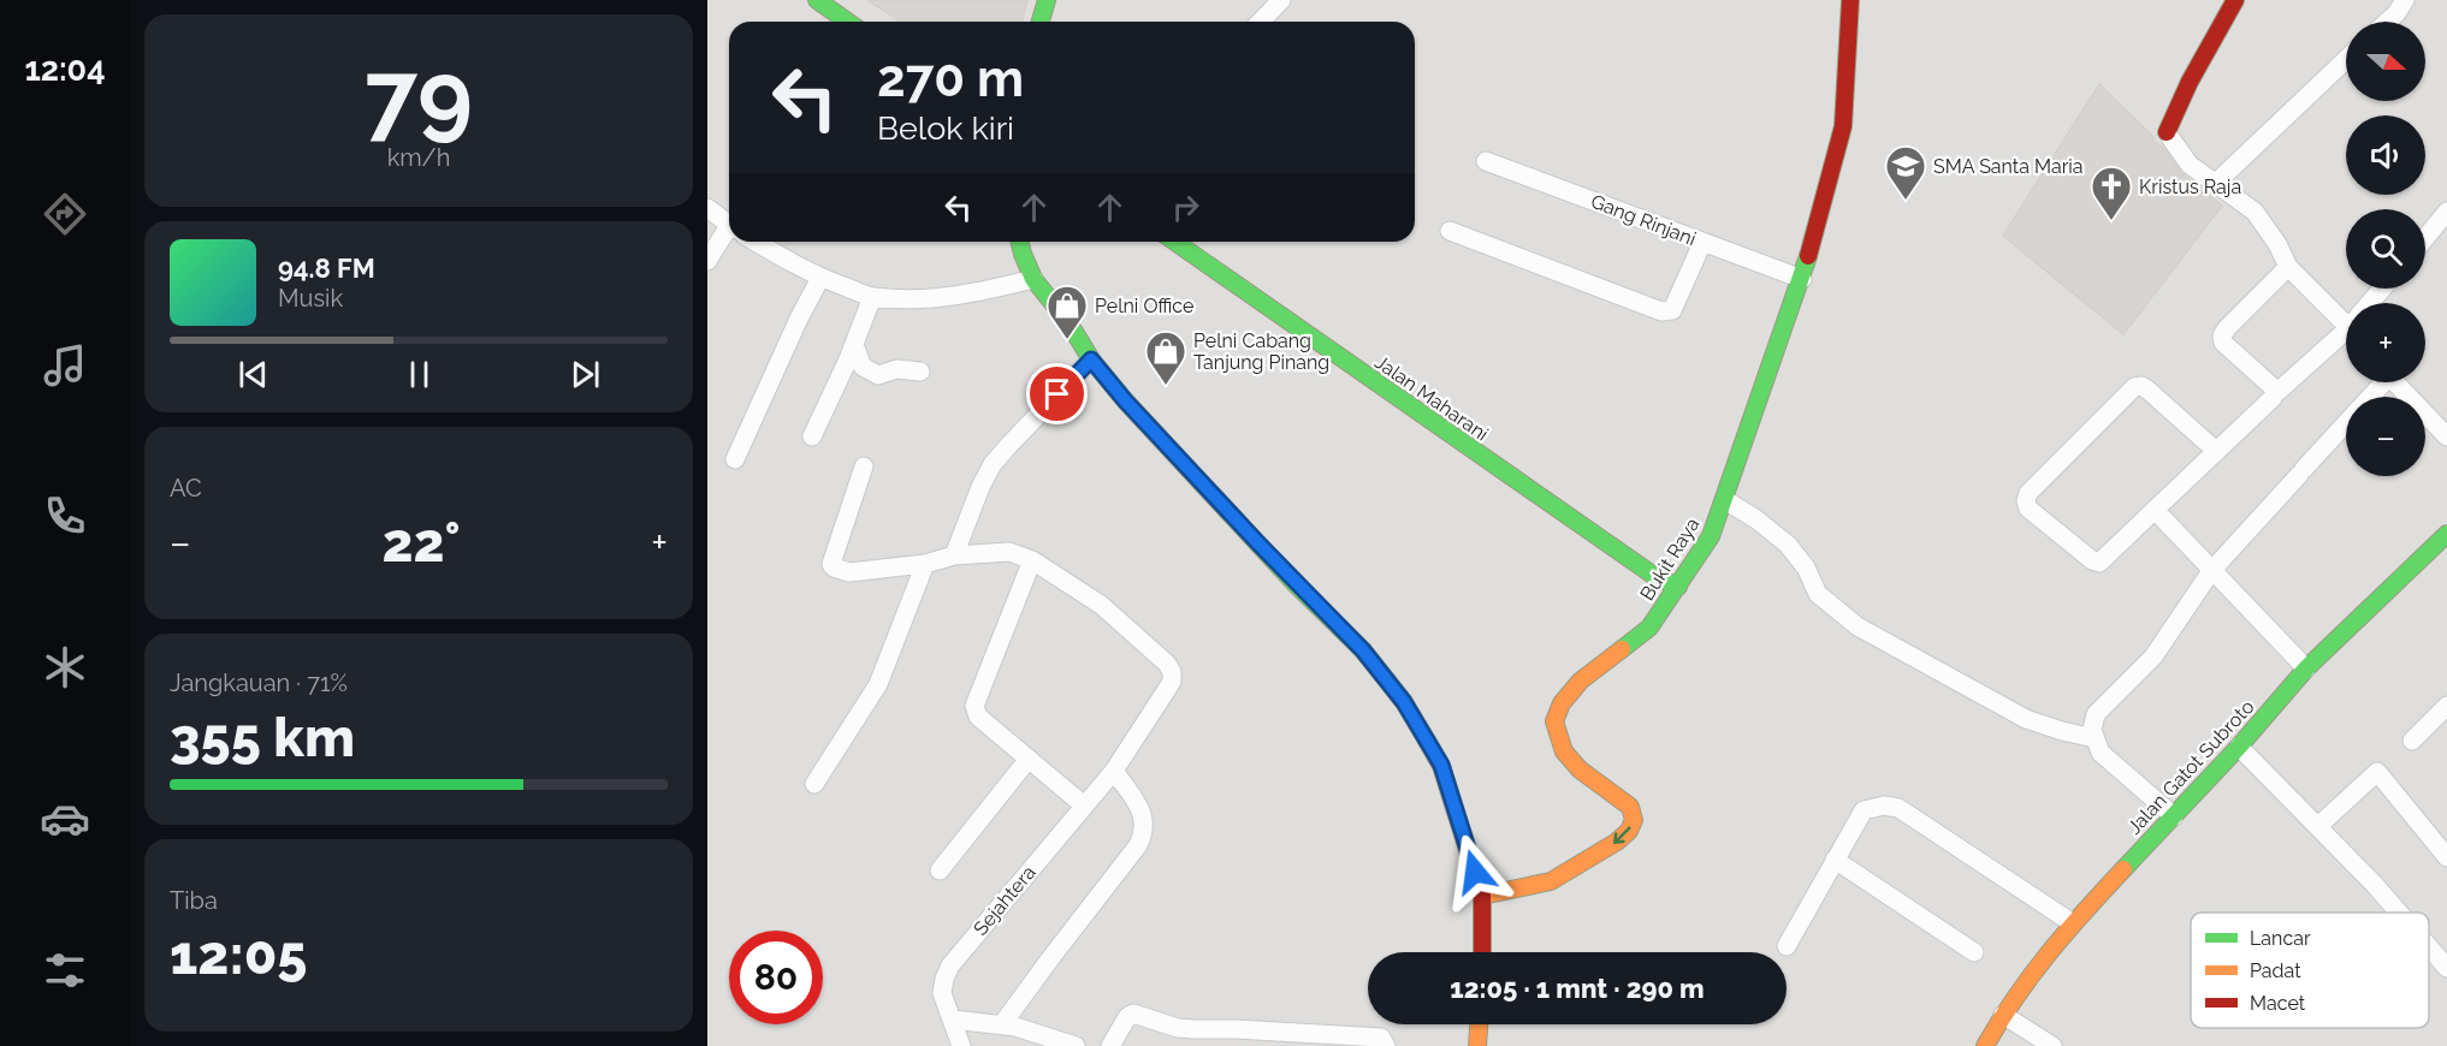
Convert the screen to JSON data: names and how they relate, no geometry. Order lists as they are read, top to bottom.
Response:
{
  "streets": {
    "main road": ["Jalan Maharani", "Bukit Raya", "Jalan Gatot Subroto"],
    "street": ["Gang Rinjani", "Sejahtera"]
  },
  "crossings": [
    ["Gang Rinjani", "Bukit Raya"],
    ["Jalan Maharani", "Bukit Raya"]
  ],
  "places": {
    "school or university": ["SMA Santa Maria"],
    "church": ["Kristus Raja"],
    "shop": ["Pelni Office", "Pelni Cabang Tanjung Pinang"]
  },
  "legend": ["Lancar", "Padat", "Macet"],
  "north": "right",
  "page": {
    "tabs": "12:04",
    "tile": [
      ["79", "km/h"],
      "AC",
      ["Jangkauan · 71%", "355 km"],
      ["Tiba", "12:05"]
    ],
    "map_buttons": ["+", "−"],
    "turn": ["270 m", "Belok kiri"],
    "song": ["94.8 FM", "Musik"],
    "heat": ["−", "22°", "+"],
    "limit": "80",
    "trip": "12:05 · 1 mnt · 290 m"
  }
}
